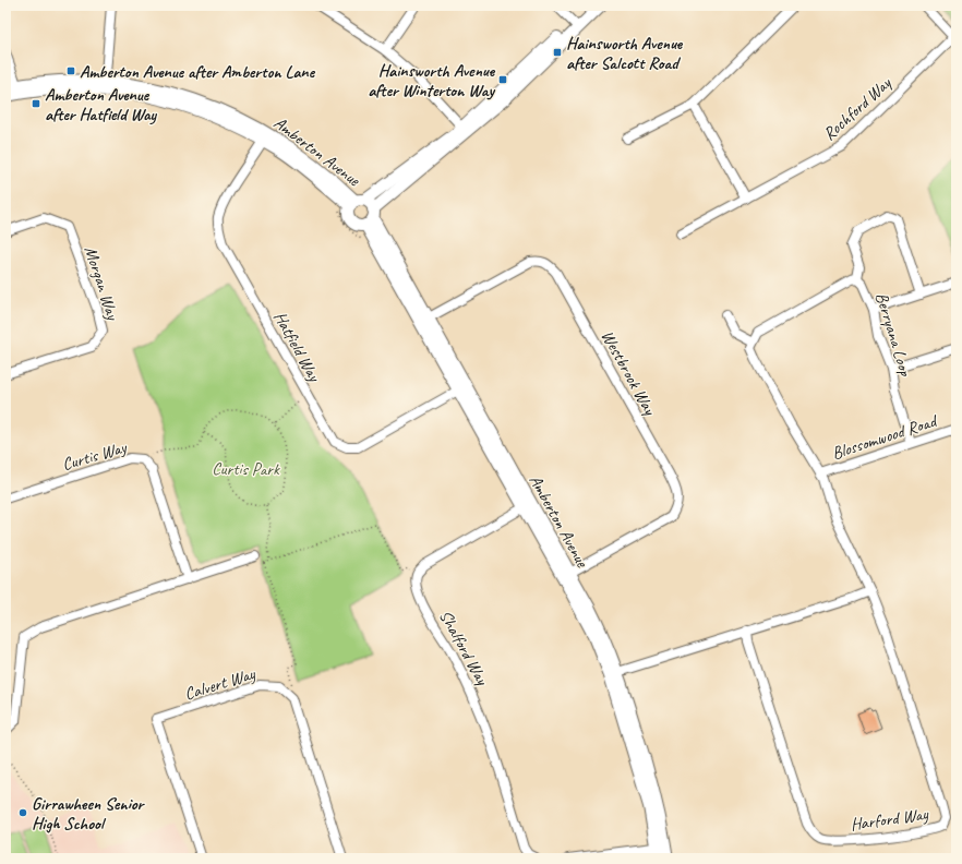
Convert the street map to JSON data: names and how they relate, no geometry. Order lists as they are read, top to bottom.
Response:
{
  "streets": {
    "street": [
      "Rochford Way",
      "Amberton Avenue",
      "Morgan Way",
      "Berryana Loop",
      "Hatfield Way",
      "Westbrook Way",
      "Blossomwood Road",
      "Curtis Way",
      "Shalford Way",
      "Calvert Way",
      "Harford Way"
    ]
  },
  "crossings": [
    ["Amberton Avenue", "Hatfield Way"],
    ["Amberton Avenue", "Westbrook Way"],
    ["Berryana Loop", "Blossomwood Road"]
  ],
  "parks": ["Curtis Park"],
  "places": {
    "transit": [
      "Hainsworth Avenue after Salcott Road",
      "Amberton Avenue after Amberton Lane",
      "Hainsworth Avenue after Winterton Way",
      "Amberton Avenue after Hatfield Way"
    ],
    "other": ["Girrawheen Senior High School"]
  }
}
